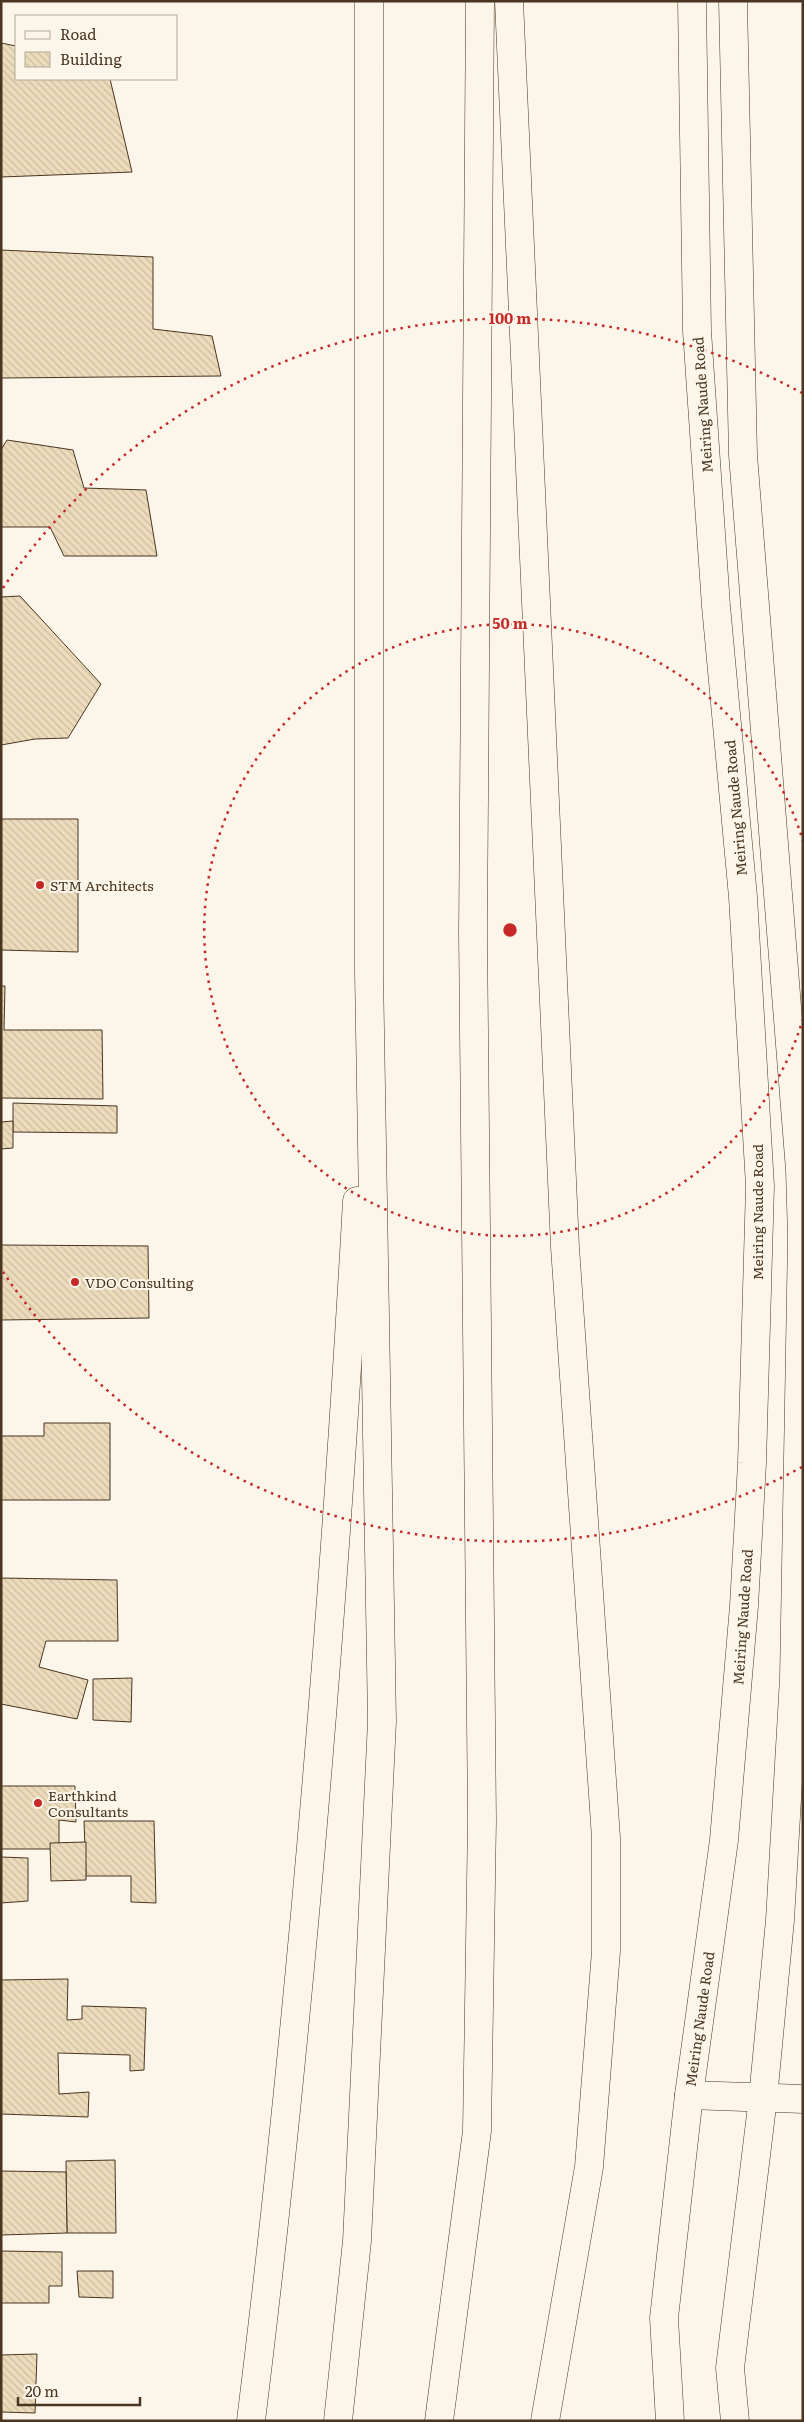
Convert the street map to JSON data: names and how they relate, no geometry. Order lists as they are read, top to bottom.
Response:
{
  "streets": {
    "main road": ["Meiring Naude Road"]
  },
  "places": ["STM Architects", "VDO Consulting", "Earthkind Consultants"],
  "legend": ["Road", "Building"],
  "scale_bar": "20 m",
  "rings": ["100 m", "50 m"]
}
